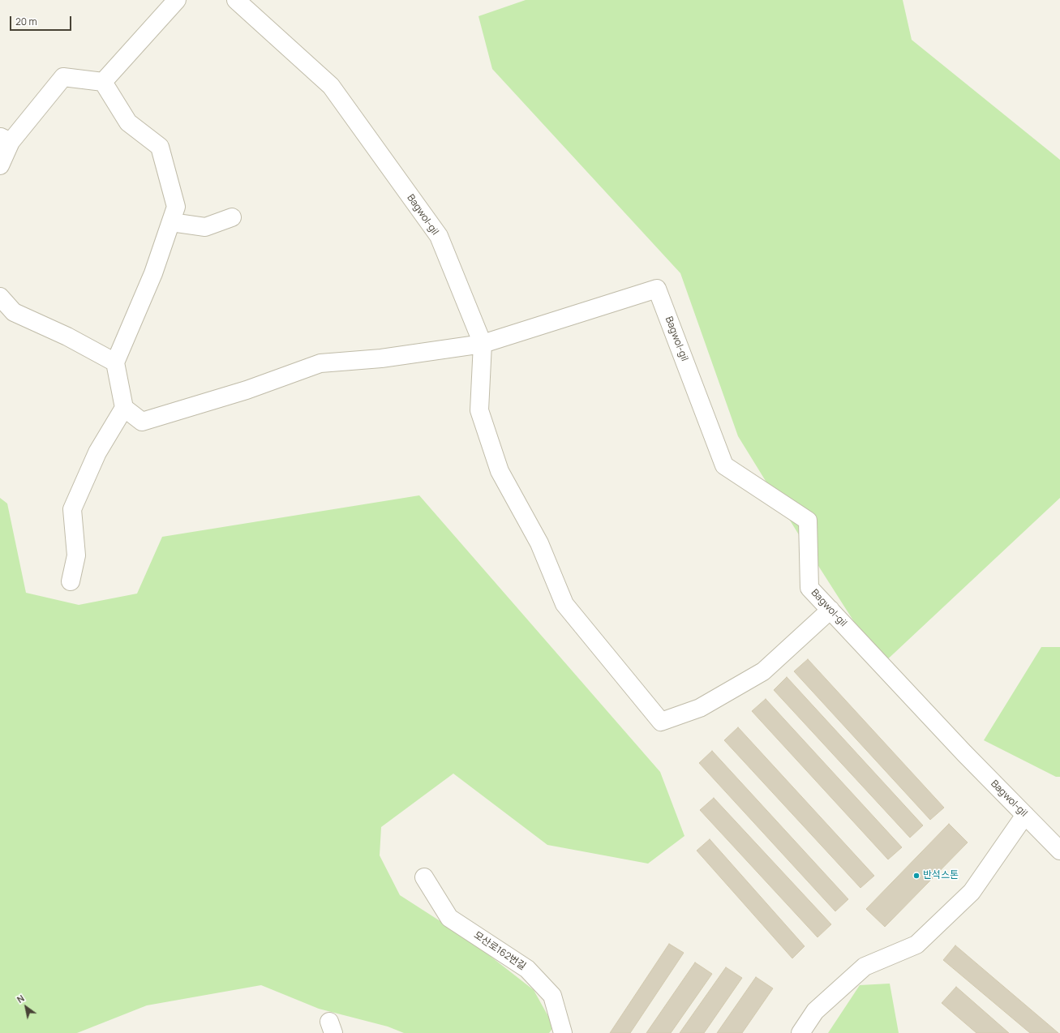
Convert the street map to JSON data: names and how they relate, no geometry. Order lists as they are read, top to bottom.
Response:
{
  "streets": {
    "street": ["Bagwol-gil", "모산로162번길"]
  },
  "places": ["반석스톤"],
  "scale_bar": "20 m",
  "north": "top left"
}
